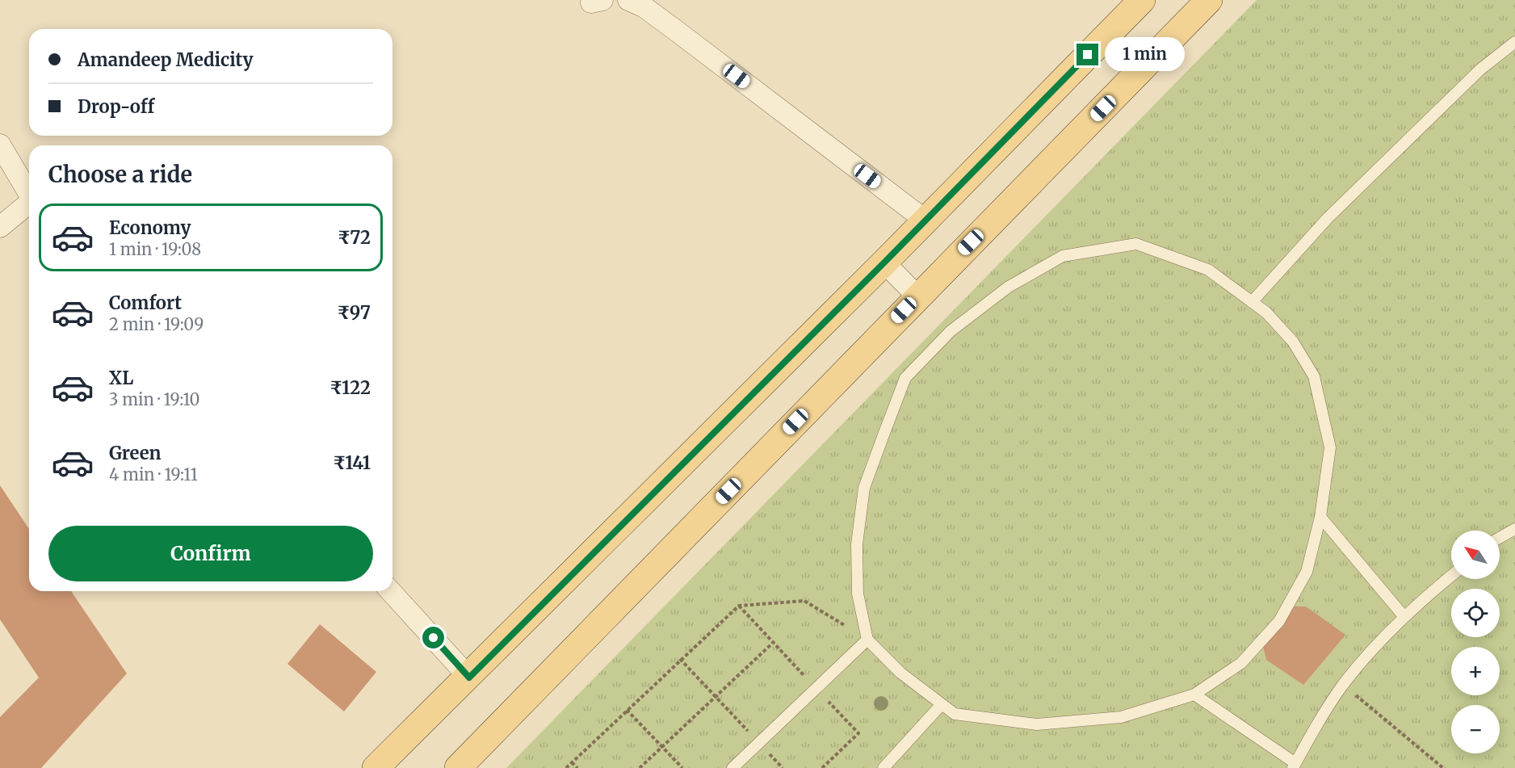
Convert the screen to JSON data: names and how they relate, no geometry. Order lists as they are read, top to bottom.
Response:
{
  "north": "top left",
  "page": {
    "banner": ["Amandeep Medicity", "Drop-off"],
    "bubble": "1 min",
    "heading": "Choose a ride",
    "list": [
      {
        "name": "Economy",
        "note": "1 min · 19:08",
        "value": "₹72"
      },
      {
        "name": "Comfort",
        "note": "2 min · 19:09",
        "value": "₹97"
      },
      {
        "name": "XL",
        "note": "3 min · 19:10",
        "value": "₹122"
      },
      {
        "name": "Green",
        "note": "4 min · 19:11",
        "value": "₹141"
      }
    ],
    "buttons": "Confirm",
    "map_buttons": ["+", "−"]
  }
}
